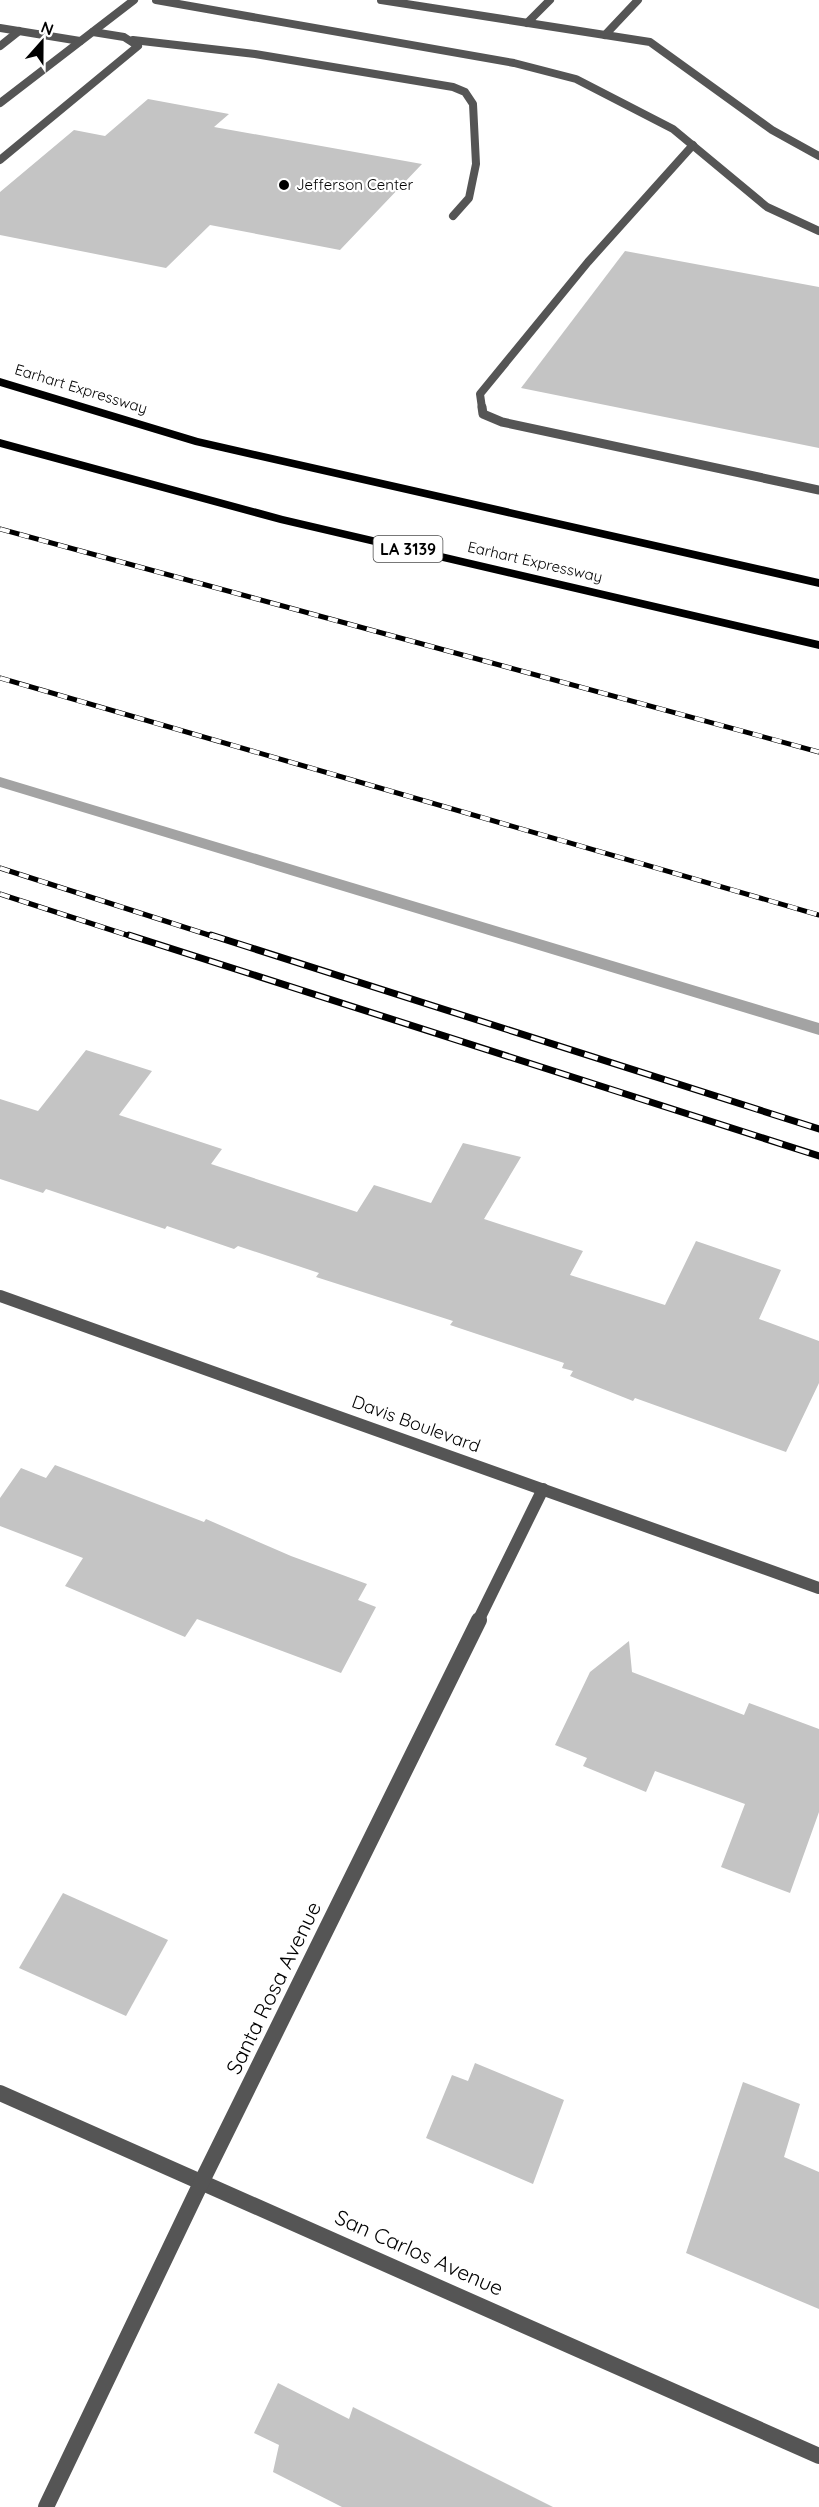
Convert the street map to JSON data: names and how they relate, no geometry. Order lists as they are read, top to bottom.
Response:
{
  "streets": {
    "highway": ["Earhart Expressway", "LA 3139"],
    "street": ["Davis Boulevard", "Santa Rosa Avenue", "San Carlos Avenue"]
  },
  "crossings": [
    ["Davis Boulevard", "Santa Rosa Avenue"],
    ["Santa Rosa Avenue", "San Carlos Avenue"]
  ],
  "places": ["Jefferson Center"],
  "north": "top"
}
